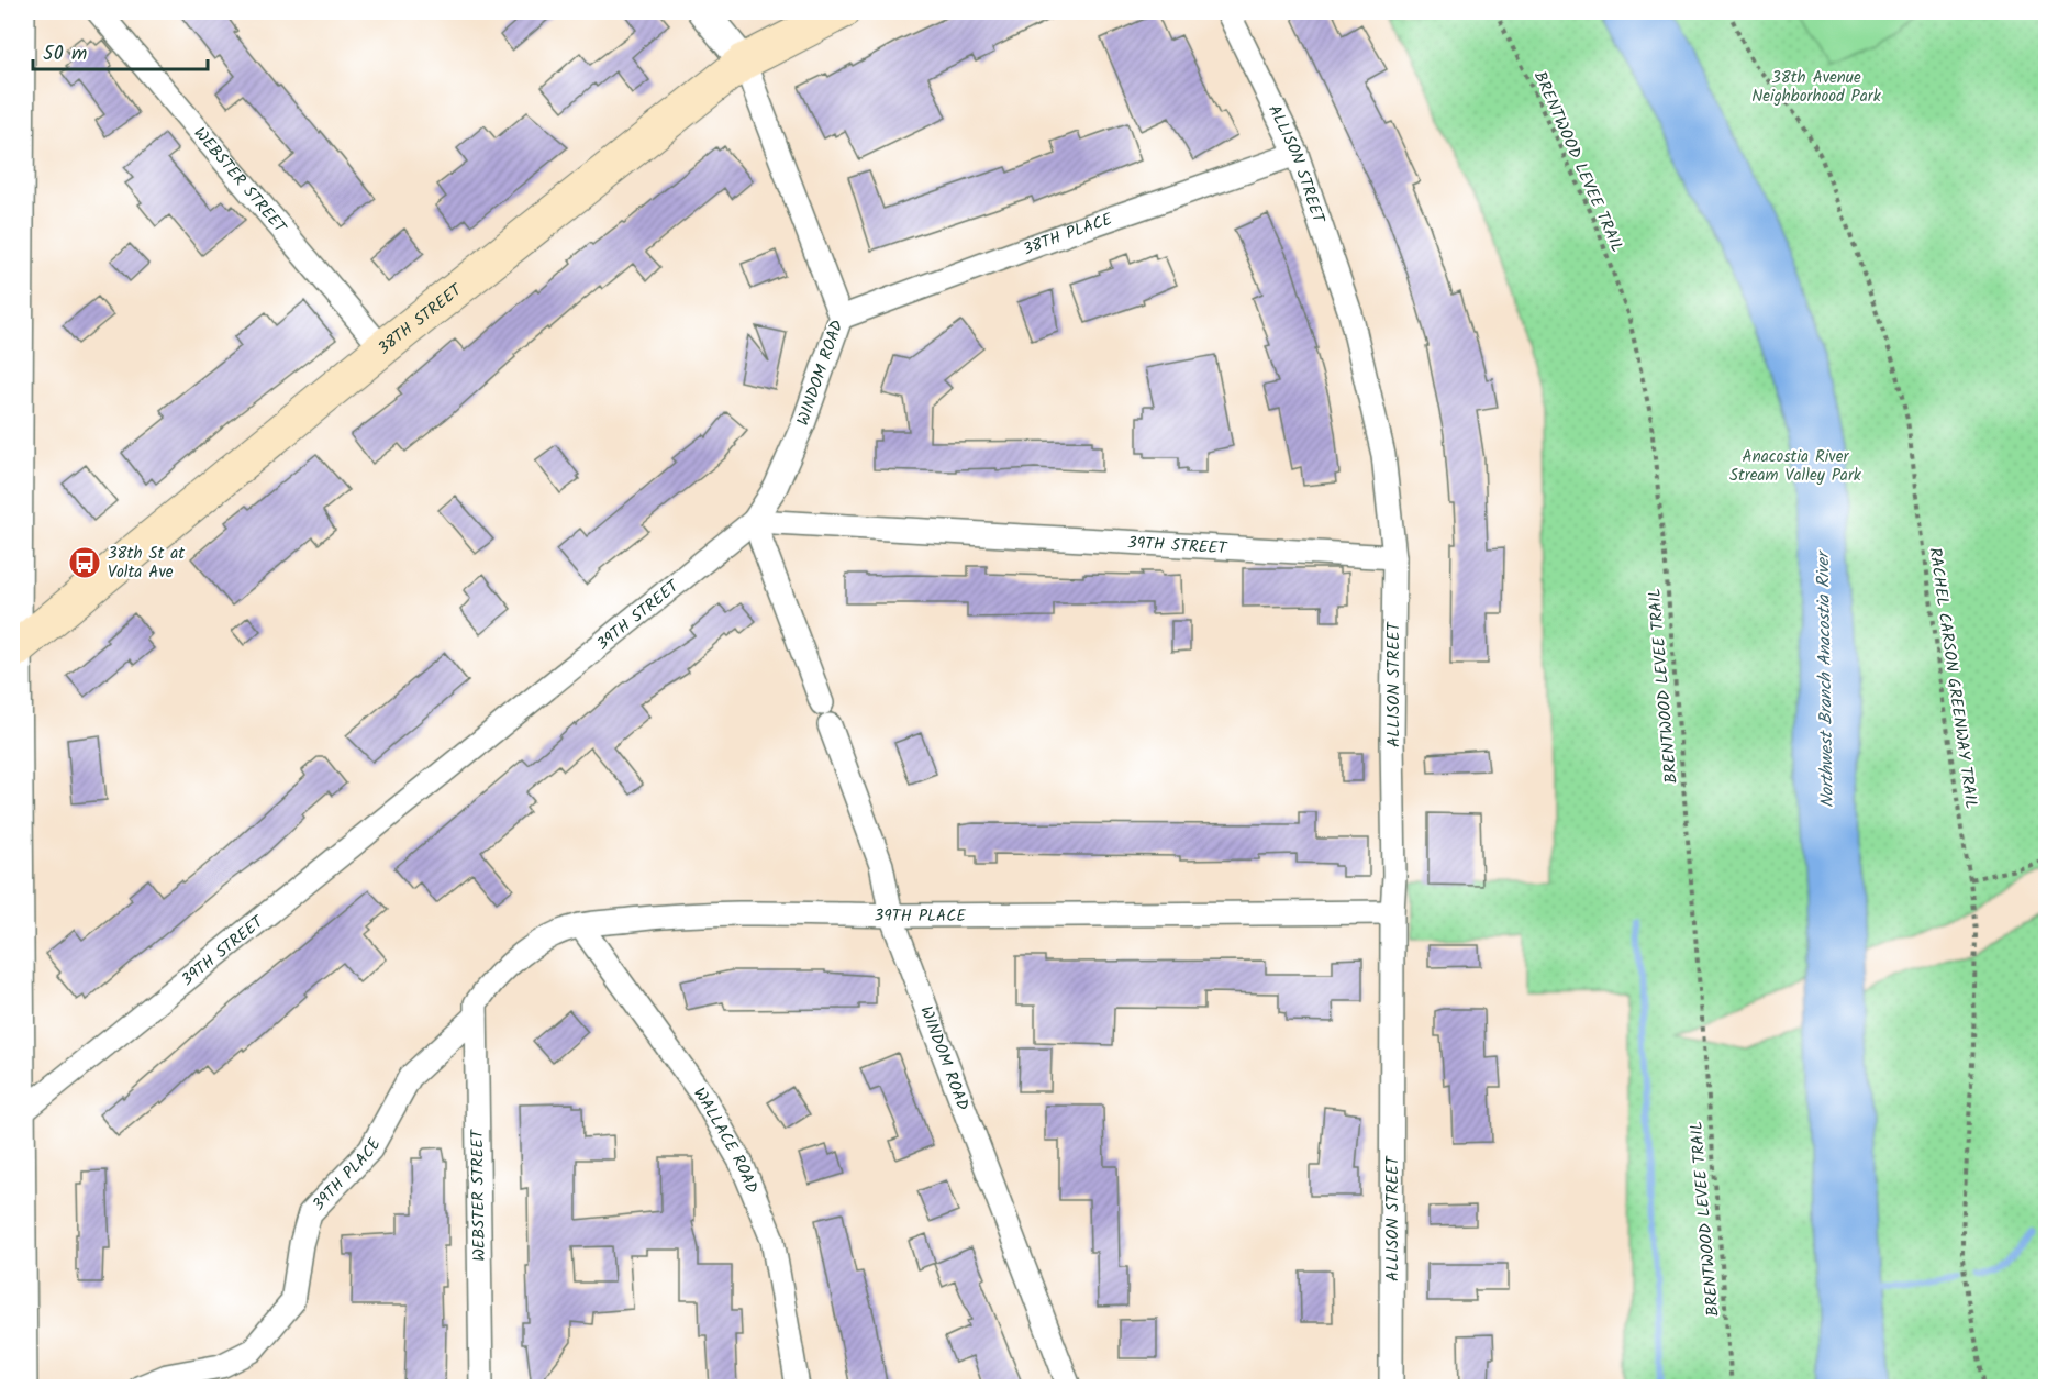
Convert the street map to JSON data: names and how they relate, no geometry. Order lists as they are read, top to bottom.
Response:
{
  "streets": {
    "main road": ["38TH STREET"],
    "street": [
      "ALLISON STREET",
      "WEBSTER STREET",
      "38TH PLACE",
      "WINDOM ROAD",
      "39TH STREET",
      "39TH PLACE",
      "WALLACE ROAD"
    ],
    "path": ["BRENTWOOD LEVEE TRAIL", "RACHEL CARSON GREENWAY TRAIL"]
  },
  "crossings": [
    ["ALLISON STREET", "38TH PLACE"],
    ["ALLISON STREET", "39TH STREET"],
    ["ALLISON STREET", "39TH PLACE"],
    ["WEBSTER STREET", "38TH STREET"],
    ["WEBSTER STREET", "39TH PLACE"],
    ["38TH PLACE", "WINDOM ROAD"],
    ["38TH STREET", "WINDOM ROAD"],
    ["WINDOM ROAD", "39TH STREET"],
    ["WINDOM ROAD", "39TH PLACE"],
    ["39TH PLACE", "WALLACE ROAD"]
  ],
  "water": ["Northwest Branch Anacostia River"],
  "parks": ["38th Avenue Neighborhood Park", "Anacostia River Stream Valley Park"],
  "places": {
    "bus stop": ["38th St at Volta Ave"]
  },
  "scale_bar": "50 m"
}
